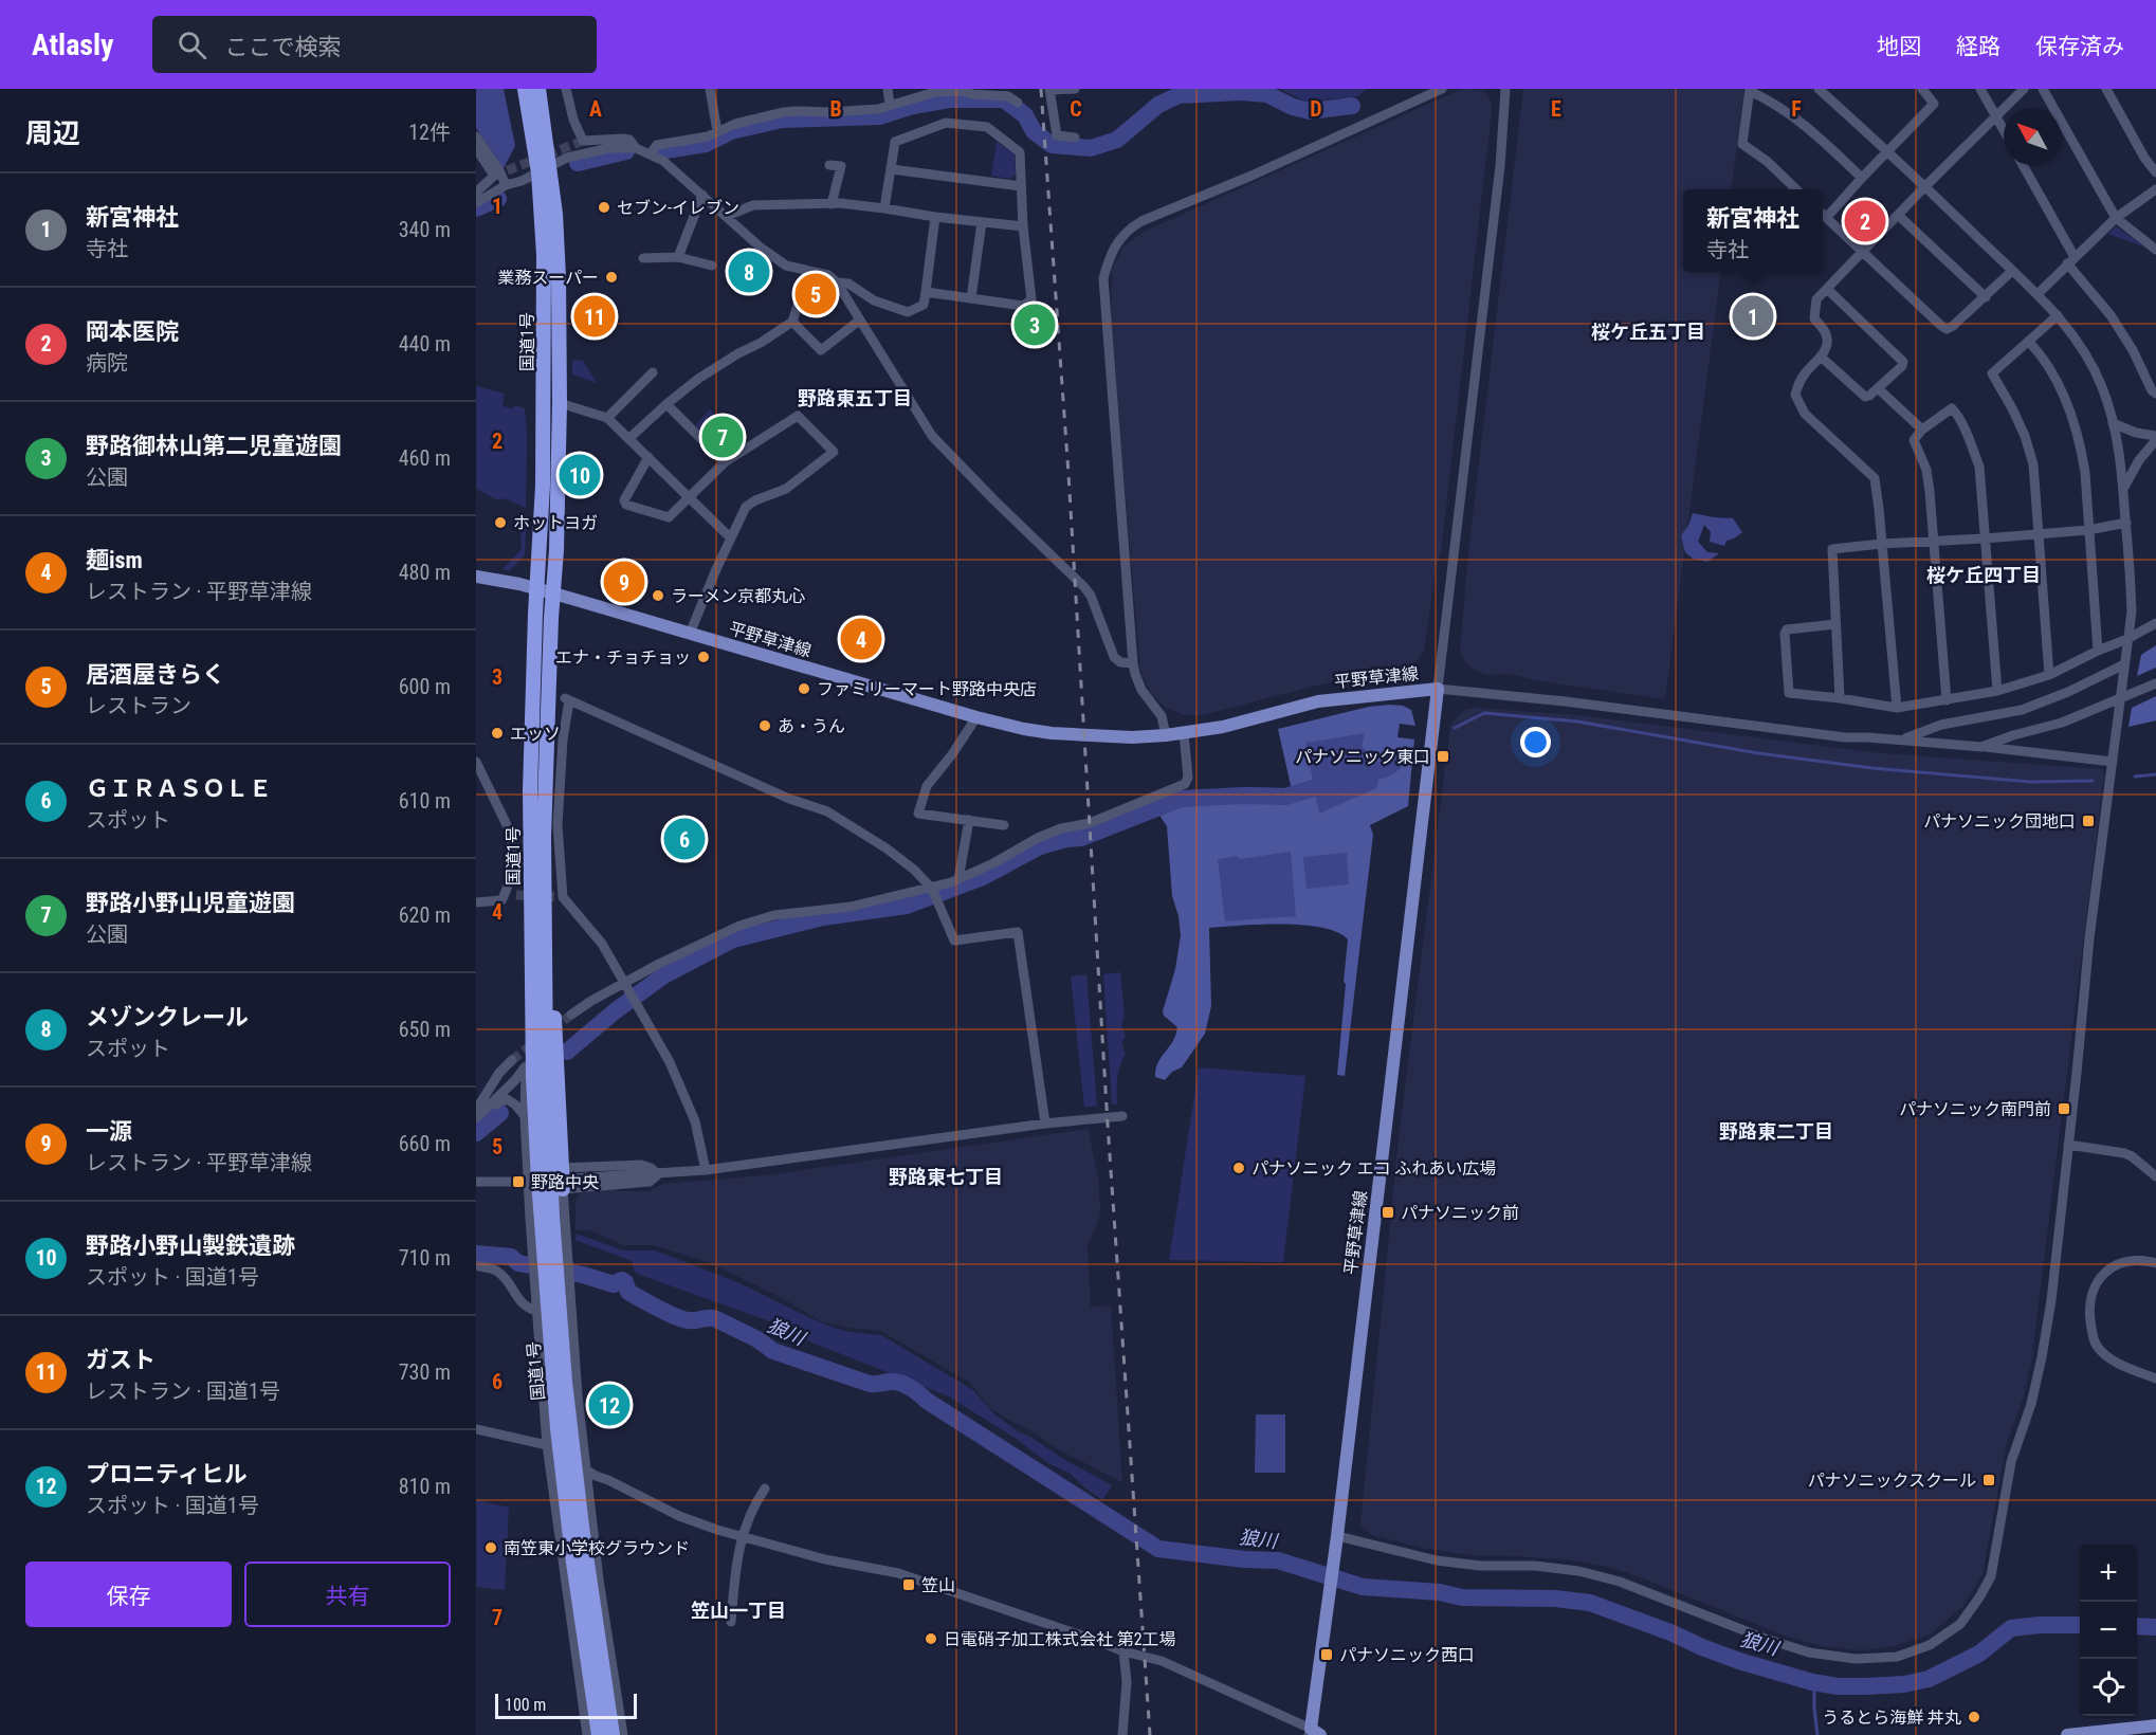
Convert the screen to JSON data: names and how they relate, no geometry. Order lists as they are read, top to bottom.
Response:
{
  "streets": {
    "highway": ["国道1号"],
    "main road": ["平野草津線"]
  },
  "crossings": [
    ["国道1号", "平野草津線"]
  ],
  "districts": [
    "桜ケ丘五丁目",
    "野路東五丁目",
    "桜ケ丘四丁目",
    "野路東二丁目",
    "野路東七丁目",
    "笠山一丁目"
  ],
  "water": ["狼川"],
  "places": {
    "other": [
      "セブン-イレブン",
      "業務スーパー",
      "ホットヨガ",
      "ラーメン京都丸心",
      "エナ・チョチョッ",
      "ファミリーマート野路中央店",
      "あ・うん",
      "エッソ",
      "パナソニック エコ ふれあい広場",
      "南笠東小学校グラウンド",
      "日電硝子加工株式会社 第2工場",
      "うるとら海鮮 丼丸"
    ],
    "transit": [
      "パナソニック東口",
      "パナソニック団地口",
      "パナソニック南門前",
      "野路中央",
      "パナソニック前",
      "パナソニックスクール",
      "笠山",
      "パナソニック西口"
    ]
  },
  "scale_bar": "100 m",
  "north": "top left",
  "page": {
    "header": "Atlasly",
    "search": "ここで検索",
    "nav": ["地図", "経路", "保存済み"],
    "heading": ["周辺", "12件"],
    "list": [
      {
        "mark": "1",
        "name": "新宮神社",
        "note": "寺社",
        "value": "340 m"
      },
      {
        "mark": "2",
        "name": "岡本医院",
        "note": "病院",
        "value": "440 m"
      },
      {
        "mark": "3",
        "name": "野路御林山第二児童遊園",
        "note": "公園",
        "value": "460 m"
      },
      {
        "mark": "4",
        "name": "麺ism",
        "note": "レストラン · 平野草津線",
        "value": "480 m"
      },
      {
        "mark": "5",
        "name": "居酒屋きらく",
        "note": "レストラン",
        "value": "600 m"
      },
      {
        "mark": "6",
        "name": "ＧＩＲＡＳＯＬＥ",
        "note": "スポット",
        "value": "610 m"
      },
      {
        "mark": "7",
        "name": "野路小野山児童遊園",
        "note": "公園",
        "value": "620 m"
      },
      {
        "mark": "8",
        "name": "メゾンクレール",
        "note": "スポット",
        "value": "650 m"
      },
      {
        "mark": "9",
        "name": "一源",
        "note": "レストラン · 平野草津線",
        "value": "660 m"
      },
      {
        "mark": "10",
        "name": "野路小野山製鉄遺跡",
        "note": "スポット · 国道1号",
        "value": "710 m"
      },
      {
        "mark": "11",
        "name": "ガスト",
        "note": "レストラン · 国道1号",
        "value": "730 m"
      },
      {
        "mark": "12",
        "name": "プロニティヒル",
        "note": "スポット · 国道1号",
        "value": "810 m"
      }
    ],
    "popup": ["新宮神社", "寺社"],
    "pins": [
      "2",
      "8",
      "5",
      "1",
      "11",
      "3",
      "7",
      "10",
      "9",
      "4",
      "6",
      "12"
    ],
    "buttons": ["保存", "共有"],
    "map_buttons": ["+", "−"],
    "scale": "100 m"
  },
  "grid": {
    "columns": [
      "A",
      "B",
      "C",
      "D",
      "E",
      "F"
    ],
    "rows": [
      "1",
      "2",
      "3",
      "4",
      "5",
      "6",
      "7"
    ]
  }
}
